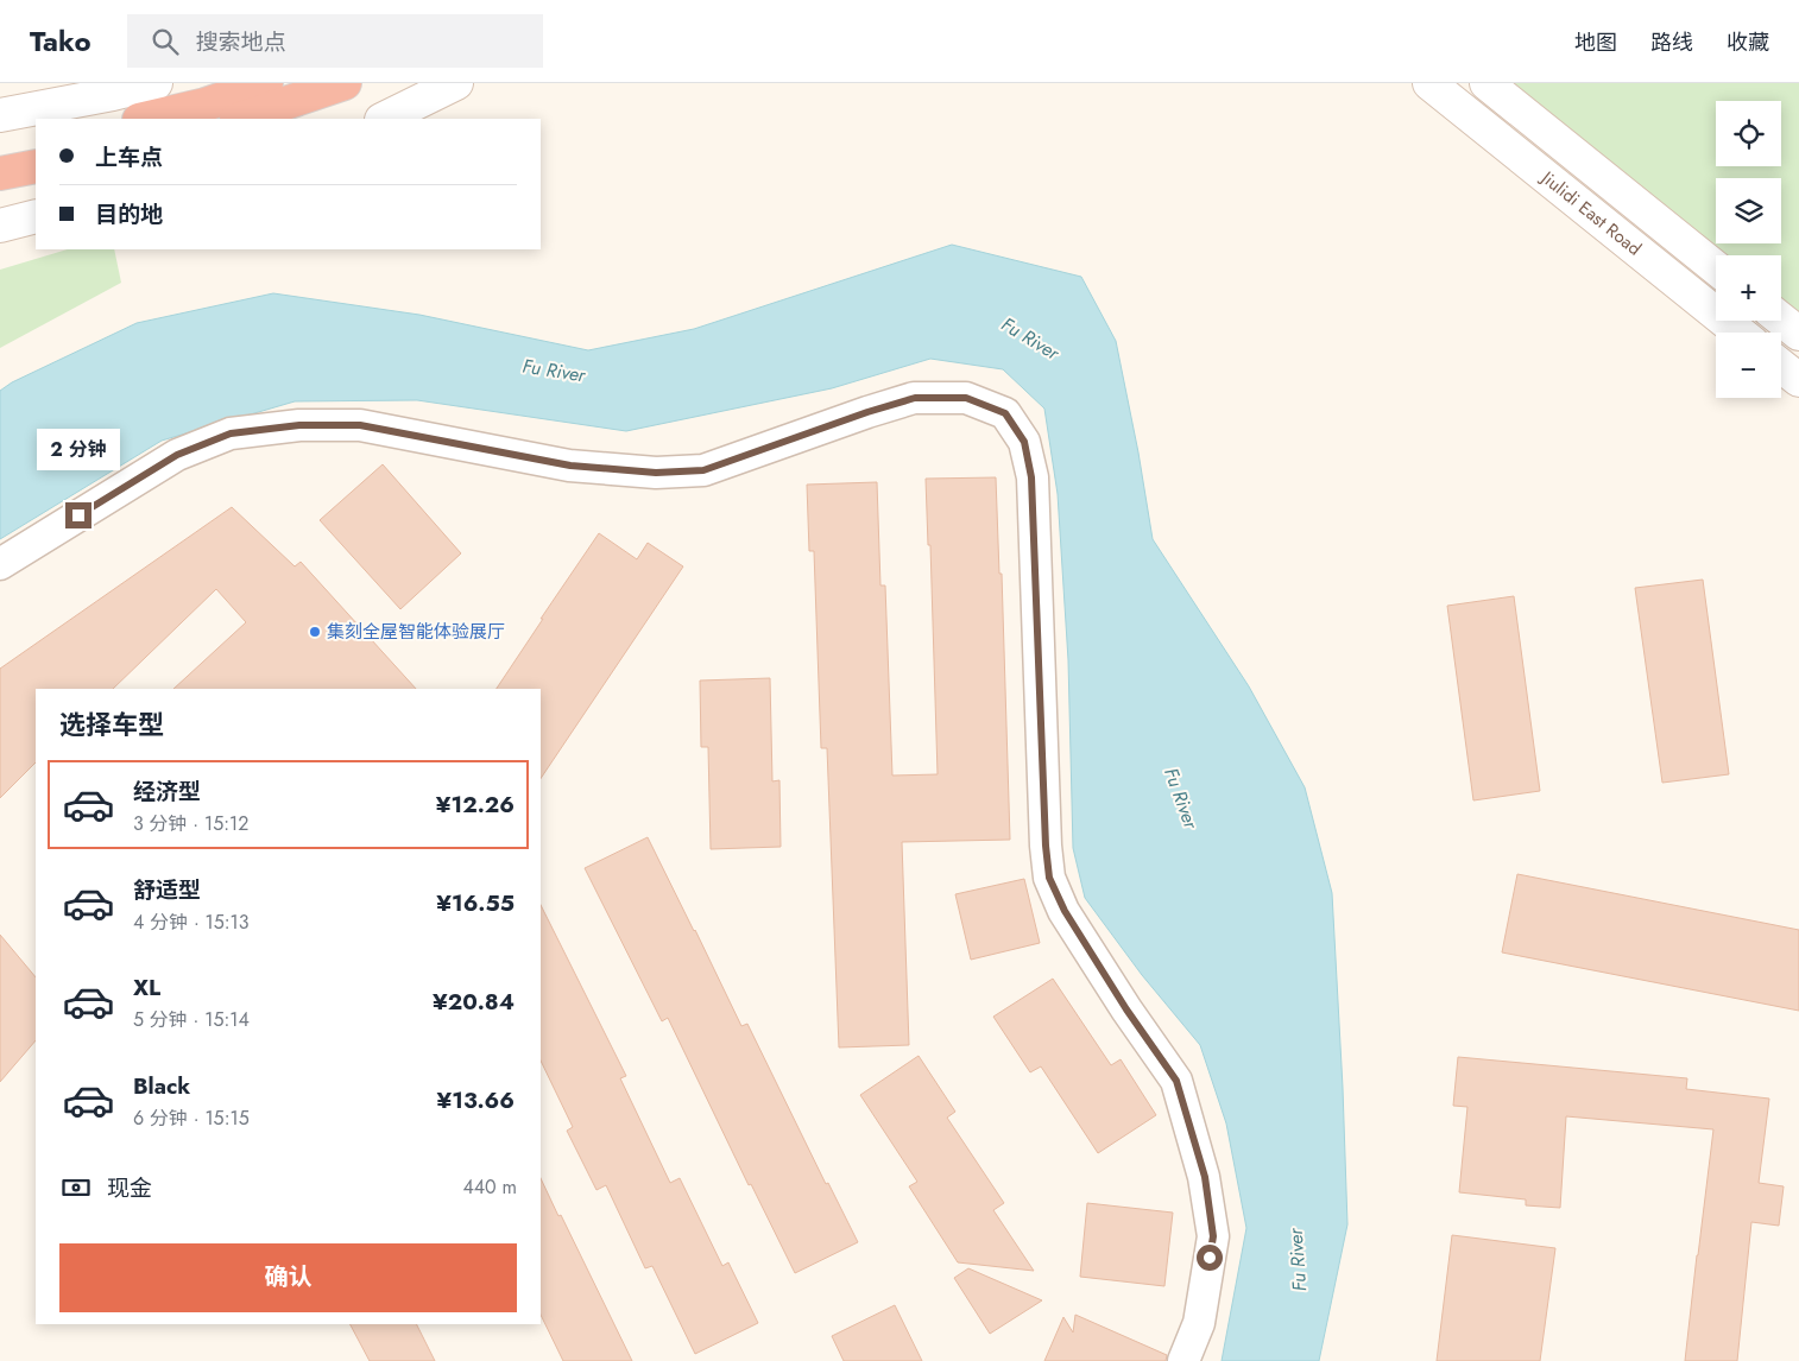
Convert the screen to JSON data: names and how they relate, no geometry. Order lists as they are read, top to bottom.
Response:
{
  "streets": {
    "main road": ["Jiulidi East Road"]
  },
  "water": ["Fu River"],
  "places": ["集刻全屋智能体验展厅"],
  "page": {
    "header": "Tako",
    "search": "搜索地点",
    "nav": ["地图", "路线", "收藏"],
    "map_buttons": ["+", "−"],
    "banner": ["上车点", "目的地"],
    "bubble": "2 分钟",
    "heading": "选择车型",
    "list": [
      {
        "name": "经济型",
        "note": "3 分钟 · 15:12",
        "value": "¥12.26"
      },
      {
        "name": "舒适型",
        "note": "4 分钟 · 15:13",
        "value": "¥16.55"
      },
      {
        "name": "XL",
        "note": "5 分钟 · 15:14",
        "value": "¥20.84"
      },
      {
        "name": "Black",
        "note": "6 分钟 · 15:15",
        "value": "¥13.66"
      }
    ],
    "pay": ["现金", "440 m"],
    "buttons": "确认"
  }
}
